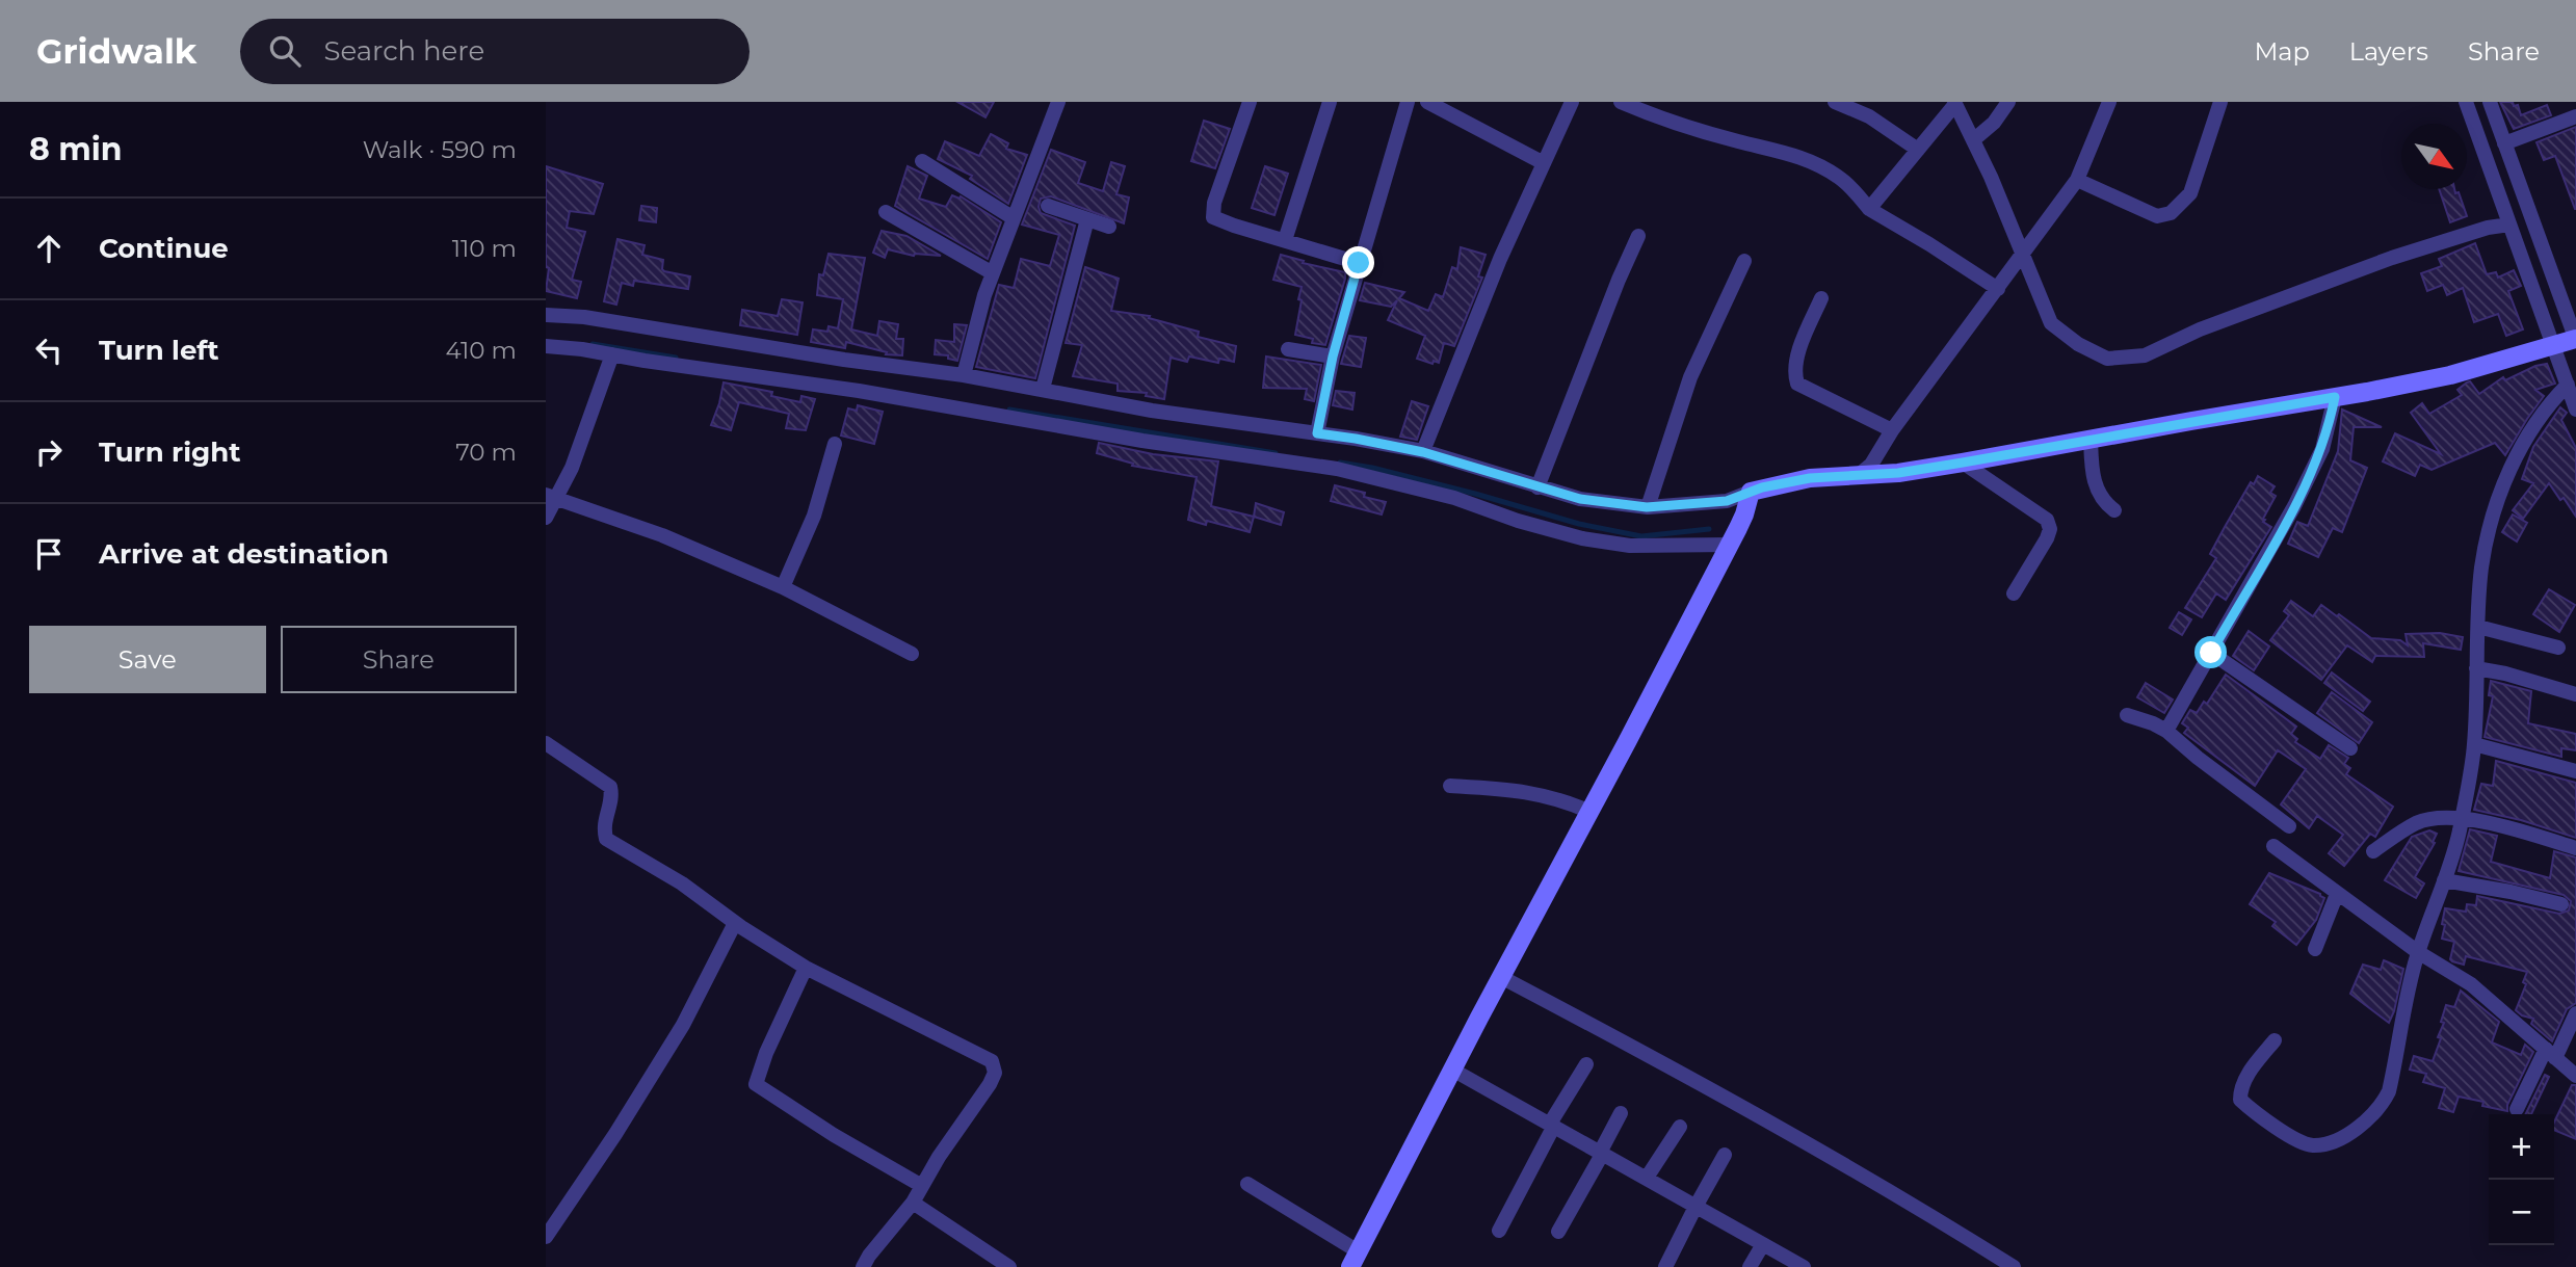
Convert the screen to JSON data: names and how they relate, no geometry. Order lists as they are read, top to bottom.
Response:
{
  "north": "bottom right",
  "page": {
    "header": "Gridwalk",
    "search": "Search here",
    "nav": ["Map", "Layers", "Share"],
    "heading": ["8 min", "Walk · 590 m"],
    "list": [
      ["Continue", "110 m"],
      ["Turn left", "410 m"],
      ["Turn right", "70 m"],
      "Arrive at destination"
    ],
    "buttons": ["Save", "Share"],
    "map_buttons": ["+", "−"]
  }
}
